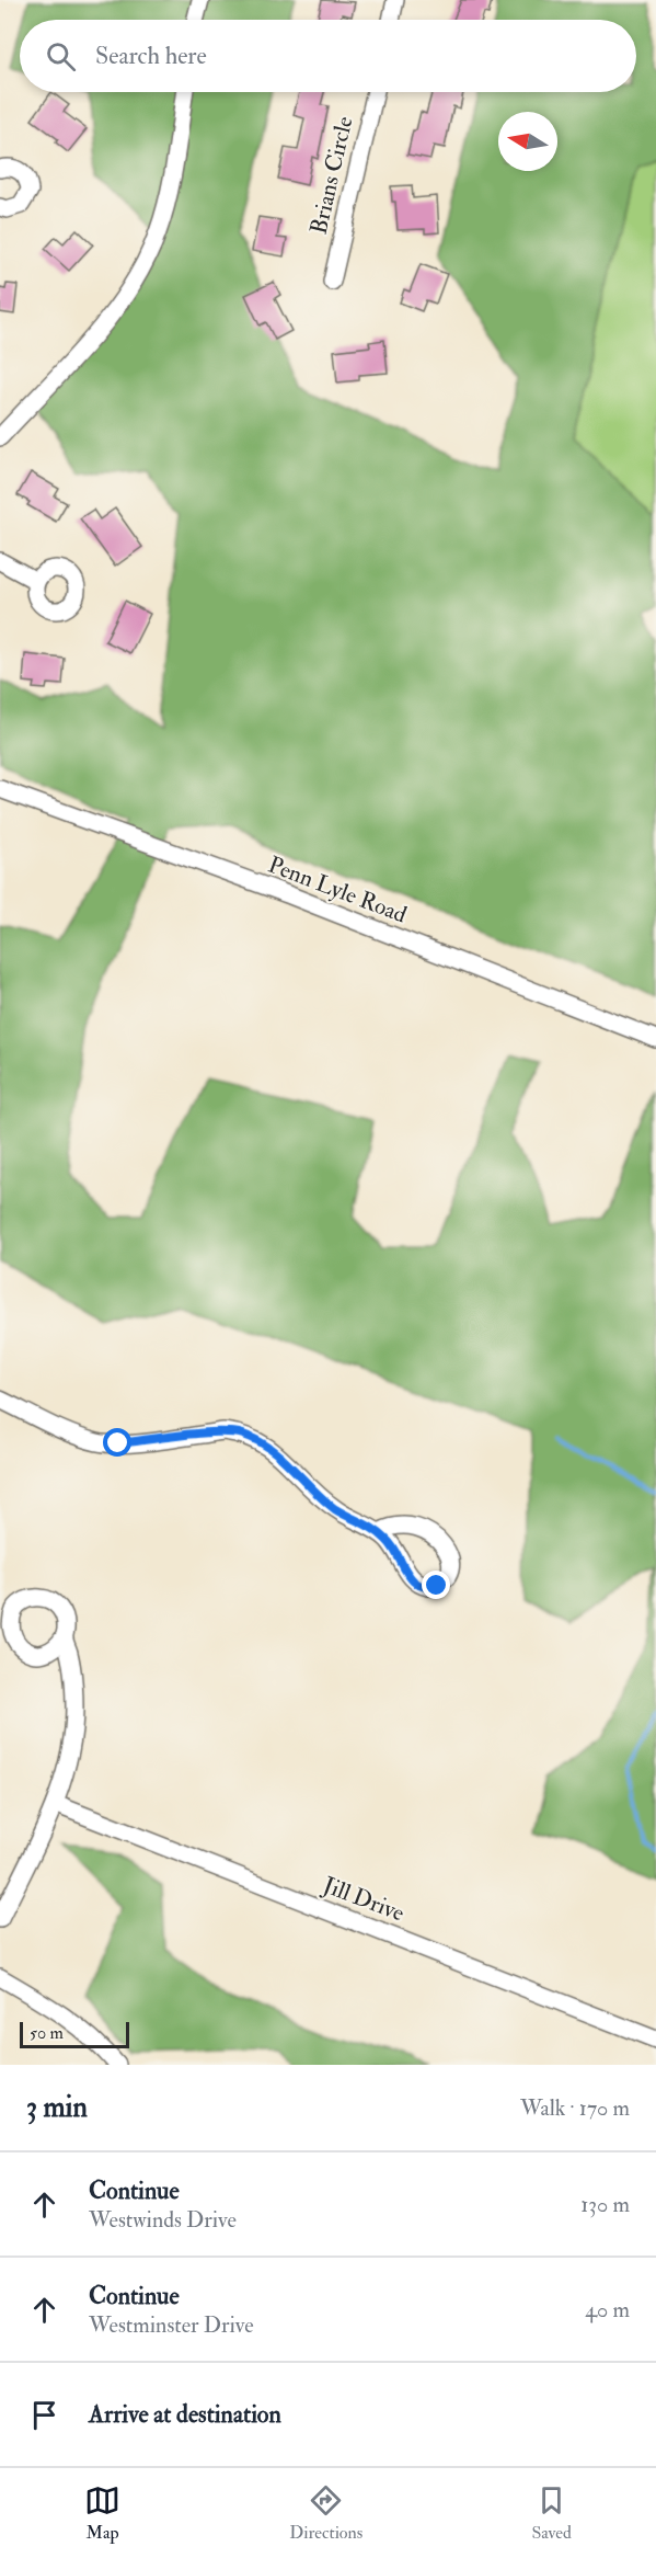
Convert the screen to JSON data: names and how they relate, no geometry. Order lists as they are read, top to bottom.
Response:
{
  "streets": {
    "street": ["Brians Circle", "Penn Lyle Road", "Jill Drive"]
  },
  "scale_bar": "50 m",
  "north": "left",
  "page": {
    "search": "Search here",
    "scale": "50 m",
    "heading": ["3 min", "Walk · 170 m"],
    "list": [
      ["Continue", "Westwinds Drive", "130 m"],
      ["Continue", "Westminster Drive", "40 m"],
      "Arrive at destination"
    ],
    "nav": ["Map", "Directions", "Saved"]
  }
}
